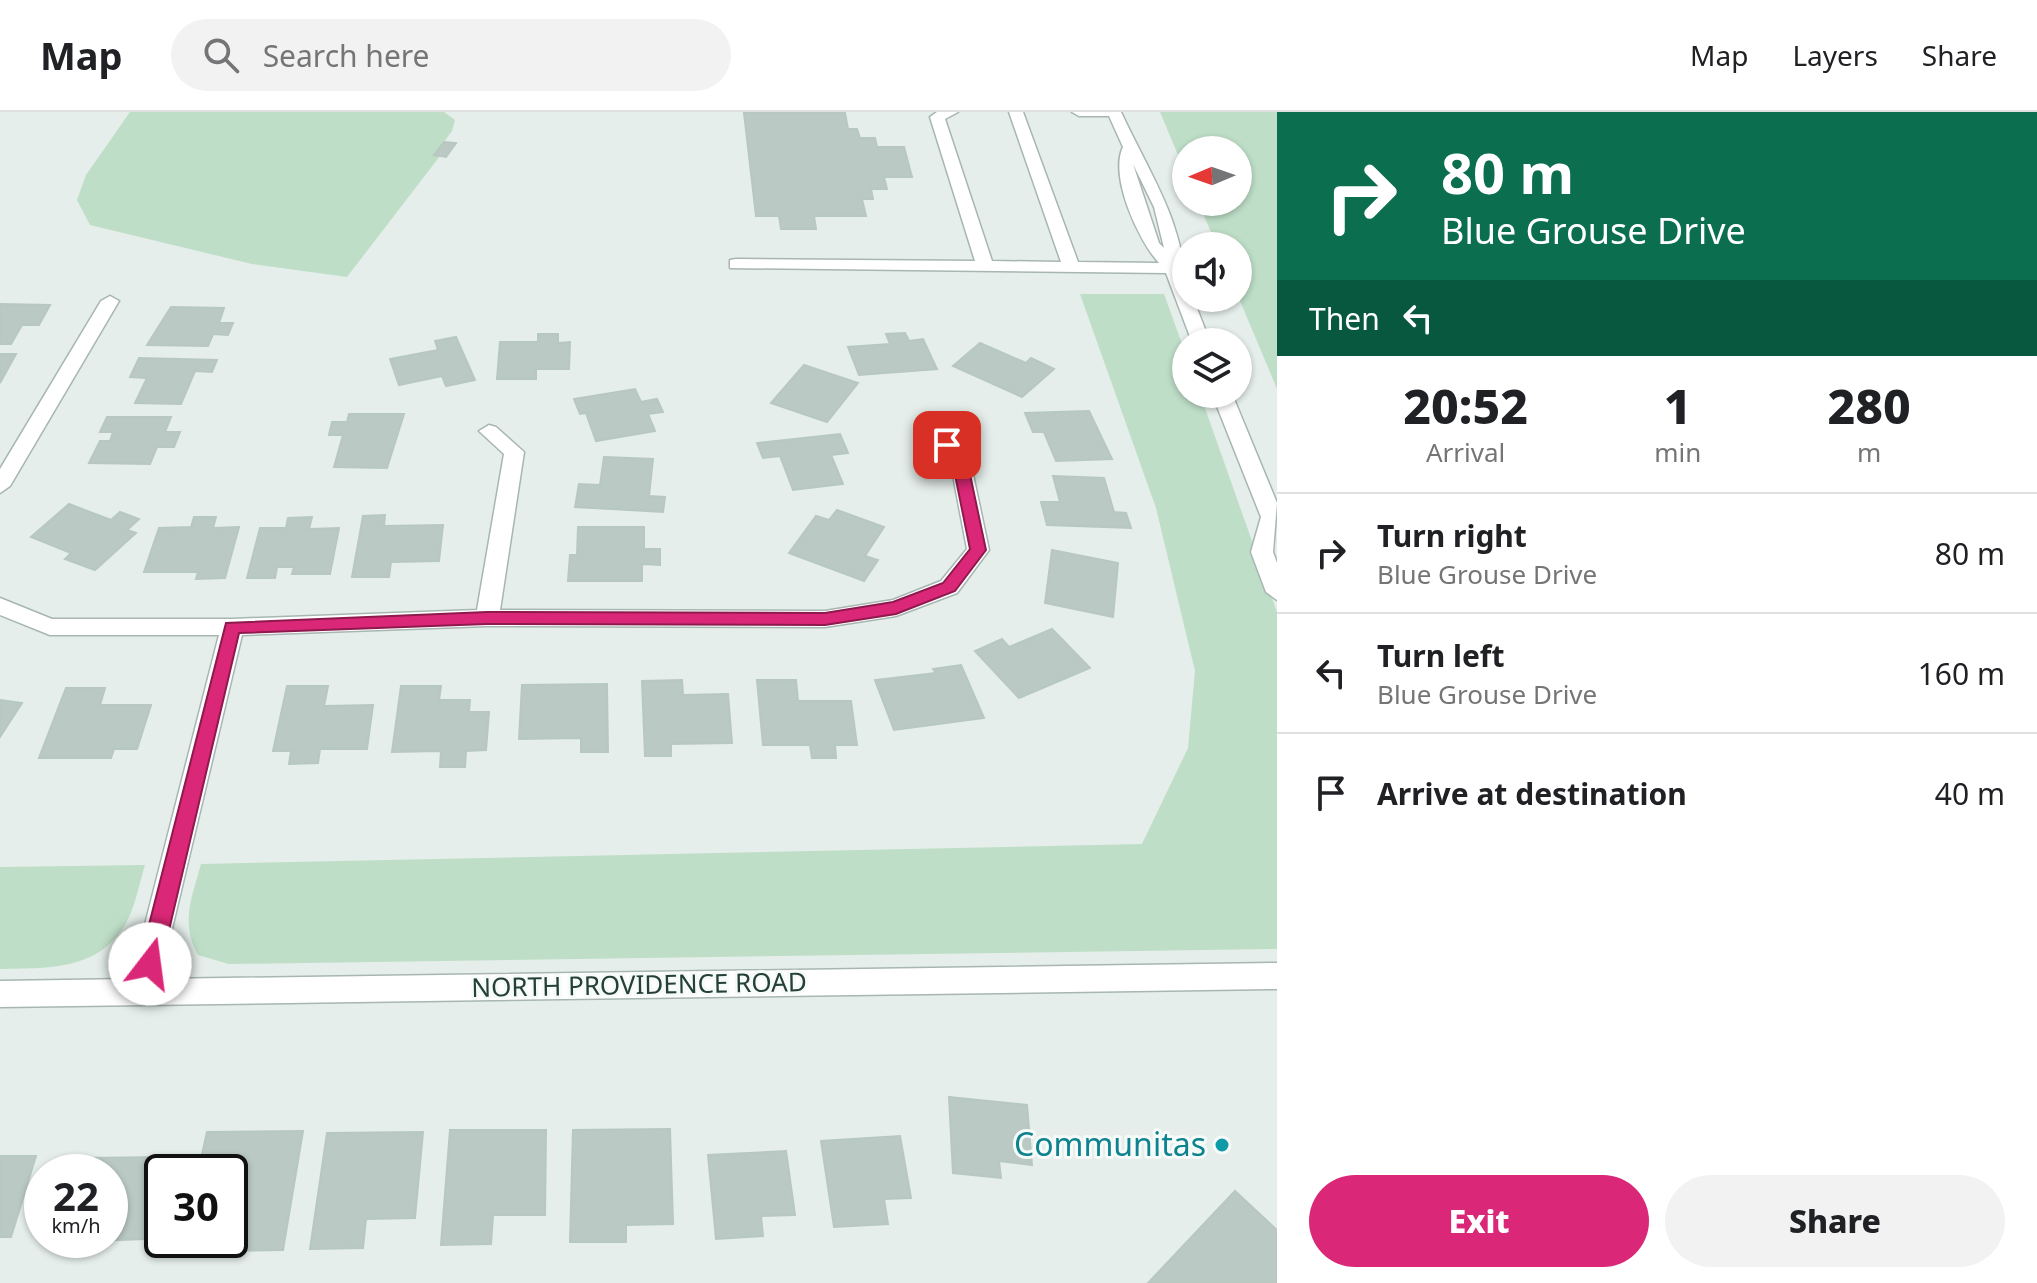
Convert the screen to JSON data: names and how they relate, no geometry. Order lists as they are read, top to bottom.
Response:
{
  "streets": {
    "street": ["NORTH PROVIDENCE ROAD"]
  },
  "places": ["Communitas"],
  "north": "left",
  "page": {
    "header": "Map",
    "search": "Search here",
    "nav": ["Map", "Layers", "Share"],
    "turn": ["80 m", "Blue Grouse Drive"],
    "then": "Then",
    "eta": [
      "20:52",
      "Arrival",
      "1",
      "min",
      "280",
      "m"
    ],
    "list": [
      {
        "name": "Turn right",
        "note": "Blue Grouse Drive",
        "value": "80 m"
      },
      {
        "name": "Turn left",
        "note": "Blue Grouse Drive",
        "value": "160 m"
      },
      {
        "name": "Arrive at destination",
        "value": "40 m"
      }
    ],
    "speed": "22 km/h",
    "limit": "30",
    "buttons": ["Exit", "Share"]
  }
}
